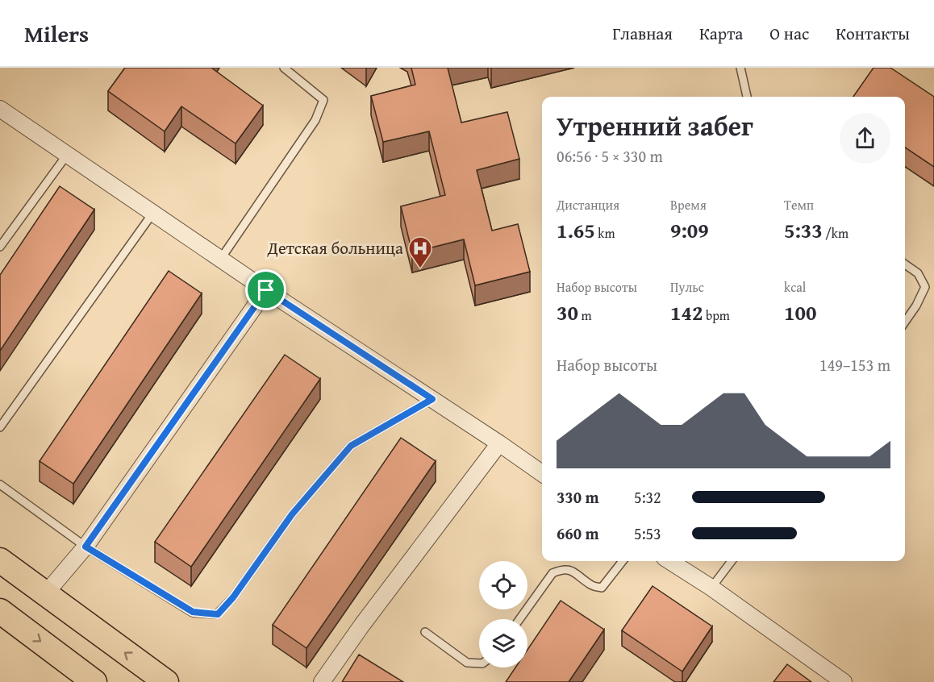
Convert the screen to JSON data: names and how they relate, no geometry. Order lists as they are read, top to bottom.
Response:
{
  "places": {
    "hospital": ["Детская больница"]
  },
  "page": {
    "header": "Milers",
    "nav": [
      "Главная",
      "Карта",
      "О нас",
      "Контакты"
    ],
    "heading": ["Утренний забег", "06:56 · 5 × 330 m"],
    "stats": [
      ["Дистанция", "1.65 km"],
      ["Время", "9:09"],
      ["Темп", "5:33 /km"],
      ["Набор высоты", "30 m"],
      ["Пульс", "142 bpm"],
      ["kcal", "100"]
    ],
    "chart": ["Набор высоты", "149–153 m"],
    "list": [
      {
        "name": "330 m",
        "note": "5:32"
      },
      {
        "name": "660 m",
        "note": "5:53"
      }
    ]
  }
}
